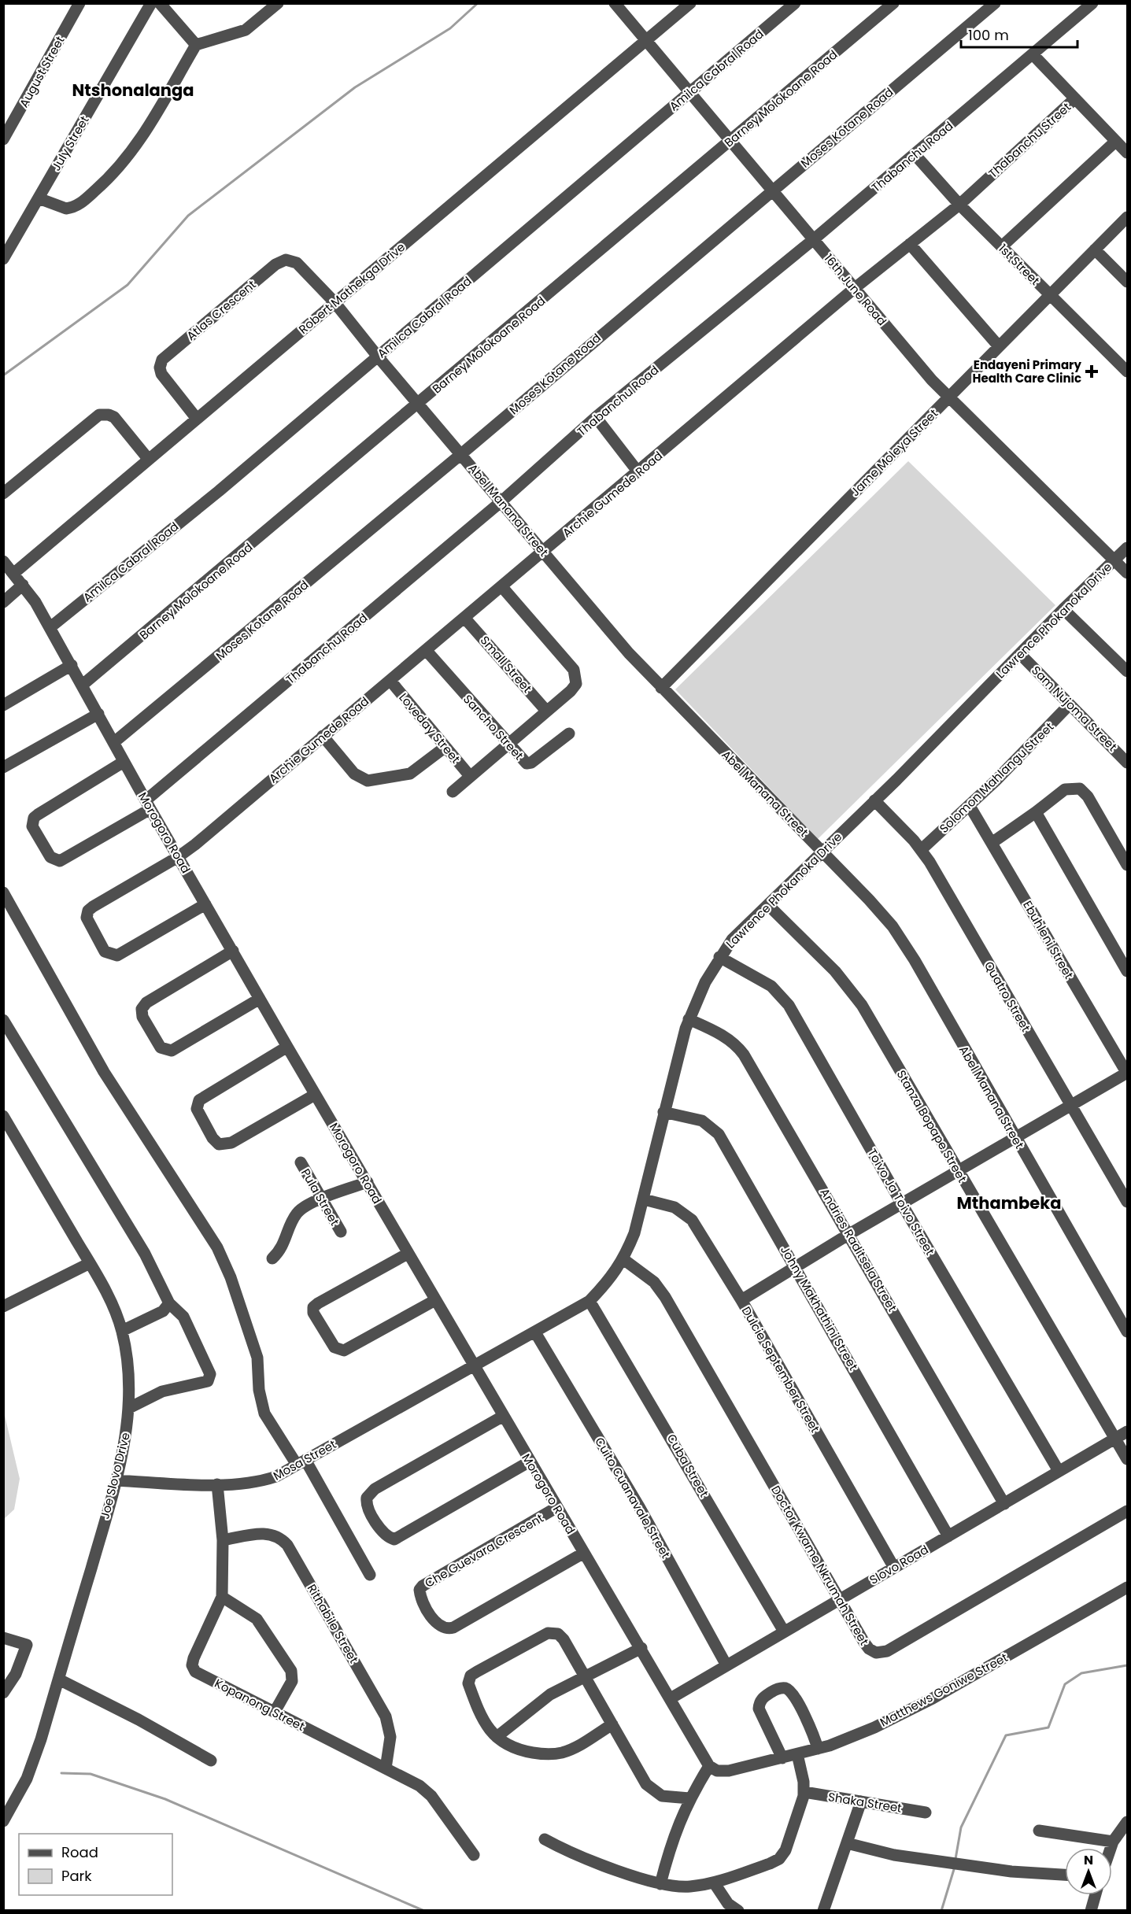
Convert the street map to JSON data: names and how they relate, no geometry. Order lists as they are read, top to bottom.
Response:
{
  "streets": {
    "street": [
      "Amilca Cabral Road",
      "August Street",
      "Barney Molokoane Road",
      "Moses Kotane Road",
      "Thabanchu Street",
      "July Street",
      "Thabanchu Road",
      "1st Street",
      "Robert Mathekga Drive",
      "16th June Road",
      "Atlas Crescent",
      "Jame Moleya Street",
      "Archie Gumede Road",
      "Abel Manana Street",
      "Lawrence Phokanoka Drive",
      "Small Street",
      "Sam Nujoma Street",
      "Sancho Street",
      "Loveday Street",
      "Solomon Mahlangu Street",
      "Morogoro Road",
      "Ebuhleni Street",
      "Quatro Street",
      "Stanza Bopape Street",
      "Pula Street",
      "Toivo Ja Toivo Street",
      "Andries Raditsela Street",
      "Johny Makhathini Street",
      "Dulcie September Street",
      "Mosa Street",
      "Cuba Street",
      "Joe Slovo Drive",
      "Cuito Cuanavale Street",
      "Che Guevara Crescent",
      "Slovo Road",
      "Doctor Kwame Nkrumah Street",
      "Rithabile Street",
      "Matthews Goniwe Street",
      "Kopanong Street",
      "Shaka Street"
    ]
  },
  "crossings": [
    ["Amilca Cabral Road", "16th June Road"],
    ["Amilca Cabral Road", "Abel Manana Street"],
    ["Amilca Cabral Road", "Morogoro Road"],
    ["Barney Molokoane Road", "16th June Road"],
    ["Barney Molokoane Road", "Abel Manana Street"],
    ["Barney Molokoane Road", "Morogoro Road"],
    ["Moses Kotane Road", "16th June Road"],
    ["Moses Kotane Road", "Abel Manana Street"],
    ["Moses Kotane Road", "Morogoro Road"],
    ["Thabanchu Street", "Thabanchu Road"],
    ["Thabanchu Street", "1st Street"],
    ["Thabanchu Street", "Archie Gumede Road"],
    ["Thabanchu Road", "1st Street"],
    ["Thabanchu Road", "16th June Road"],
    ["Thabanchu Road", "Abel Manana Street"],
    ["Thabanchu Road", "Morogoro Road"],
    ["1st Street", "Jame Moleya Street"],
    ["1st Street", "Archie Gumede Road"],
    ["Robert Mathekga Drive", "16th June Road"],
    ["Robert Mathekga Drive", "Atlas Crescent"],
    ["Robert Mathekga Drive", "Abel Manana Street"],
    ["Robert Mathekga Drive", "Morogoro Road"],
    ["16th June Road", "Jame Moleya Street"],
    ["16th June Road", "Archie Gumede Road"],
    ["16th June Road", "Lawrence Phokanoka Drive"],
    ["Atlas Crescent", "Abel Manana Street"],
    ["Jame Moleya Street", "Abel Manana Street"],
    ["Archie Gumede Road", "Abel Manana Street"],
    ["Archie Gumede Road", "Small Street"],
    ["Archie Gumede Road", "Sancho Street"],
    ["Archie Gumede Road", "Loveday Street"],
    ["Archie Gumede Road", "Morogoro Road"],
    ["Abel Manana Street", "Lawrence Phokanoka Drive"],
    ["Lawrence Phokanoka Drive", "Sam Nujoma Street"],
    ["Lawrence Phokanoka Drive", "Morogoro Road"],
    ["Lawrence Phokanoka Drive", "Quatro Street"],
    ["Lawrence Phokanoka Drive", "Stanza Bopape Street"],
    ["Lawrence Phokanoka Drive", "Toivo Ja Toivo Street"],
    ["Lawrence Phokanoka Drive", "Andries Raditsela Street"],
    ["Lawrence Phokanoka Drive", "Johny Makhathini Street"],
    ["Lawrence Phokanoka Drive", "Dulcie September Street"],
    ["Lawrence Phokanoka Drive", "Mosa Street"],
    ["Lawrence Phokanoka Drive", "Cuba Street"],
    ["Lawrence Phokanoka Drive", "Cuito Cuanavale Street"],
    ["Lawrence Phokanoka Drive", "Doctor Kwame Nkrumah Street"],
    ["Sam Nujoma Street", "Solomon Mahlangu Street"],
    ["Solomon Mahlangu Street", "Ebuhleni Street"],
    ["Solomon Mahlangu Street", "Quatro Street"],
    ["Morogoro Road", "Mosa Street"],
    ["Morogoro Road", "Che Guevara Crescent"],
    ["Morogoro Road", "Slovo Road"],
    ["Morogoro Road", "Matthews Goniwe Street"],
    ["Stanza Bopape Street", "Slovo Road"],
    ["Toivo Ja Toivo Street", "Slovo Road"],
    ["Andries Raditsela Street", "Slovo Road"],
    ["Johny Makhathini Street", "Slovo Road"],
    ["Dulcie September Street", "Slovo Road"],
    ["Mosa Street", "Joe Slovo Drive"],
    ["Mosa Street", "Kopanong Street"],
    ["Cuba Street", "Slovo Road"],
    ["Cuito Cuanavale Street", "Slovo Road"],
    ["Slovo Road", "Doctor Kwame Nkrumah Street"],
    ["Rithabile Street", "Kopanong Street"]
  ],
  "districts": ["Ntshonalanga", "Mthambeka"],
  "places": {
    "health": ["Endayeni Primary Health Care Clinic"]
  },
  "legend": ["Road", "Park"],
  "scale_bar": "100 m",
  "north": "top"
}
